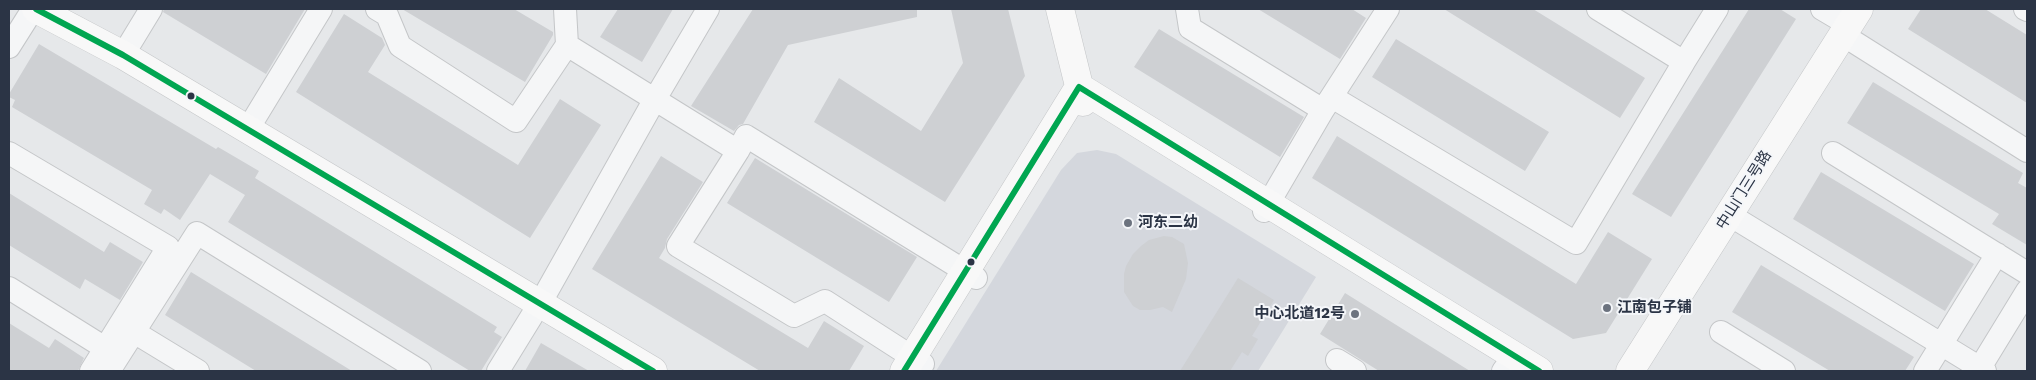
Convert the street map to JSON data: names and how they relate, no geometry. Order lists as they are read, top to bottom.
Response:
{
  "streets": {
    "street": ["中山门三号路"]
  },
  "places": ["河东二幼", "江南包子铺", "中心北道12号"]
}
